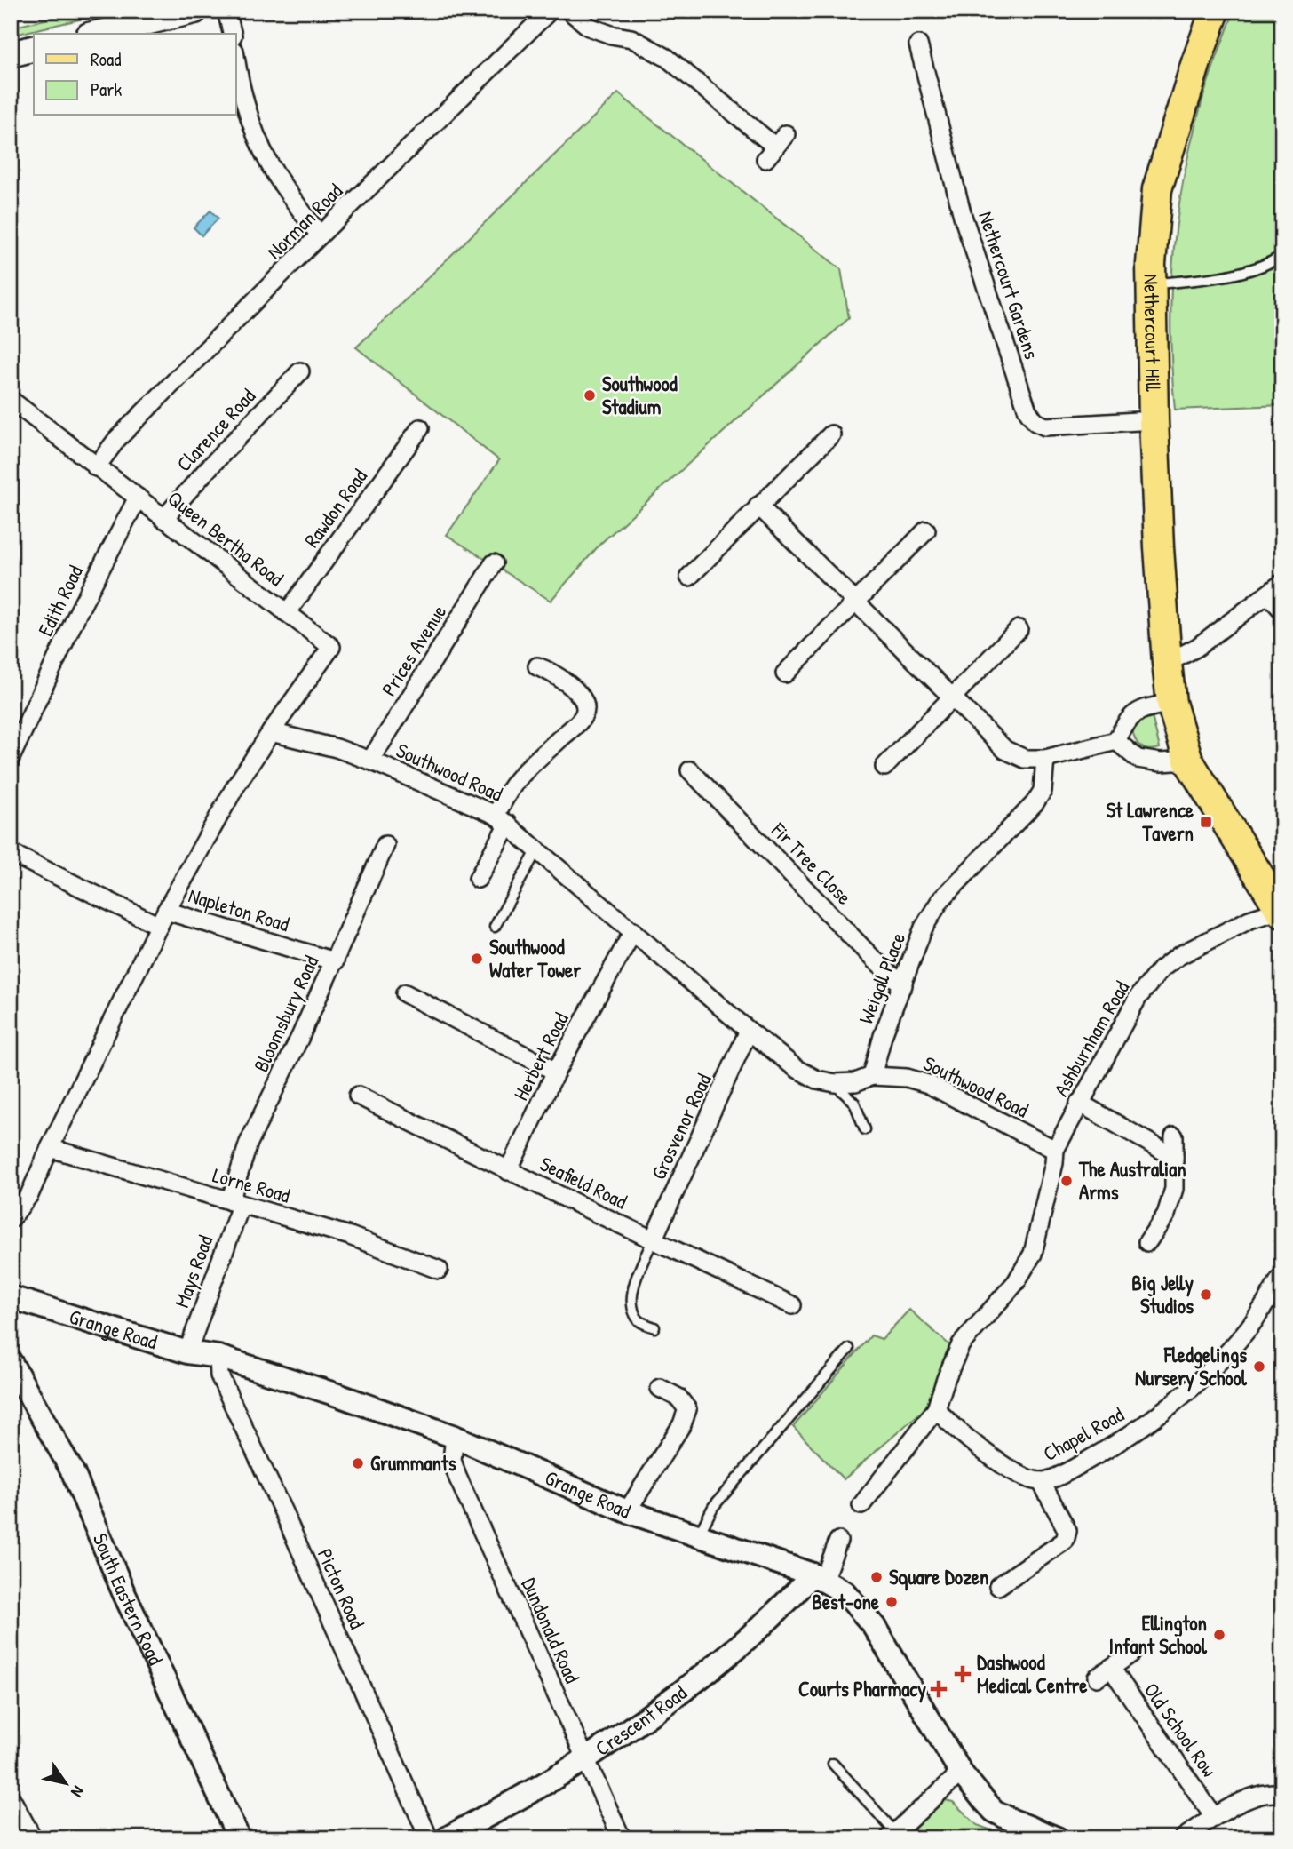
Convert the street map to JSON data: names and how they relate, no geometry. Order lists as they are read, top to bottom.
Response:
{
  "streets": {
    "main road": ["Nethercourt Hill"],
    "street": [
      "Norman Road",
      "Nethercourt Gardens",
      "Clarence Road",
      "Rawdon Road",
      "Queen Bertha Road",
      "Edith Road",
      "Prices Avenue",
      "Southwood Road",
      "Fir Tree Close",
      "Napleton Road",
      "Weigall Place",
      "Bloomsbury Road",
      "Ashburnham Road",
      "Herbert Road",
      "Grosvenor Road",
      "Seafield Road",
      "Lorne Road",
      "Mays Road",
      "Grange Road",
      "Chapel Road",
      "Picton Road",
      "South Eastern Road",
      "Dundonald Road",
      "Crescent Road",
      "Old School Row"
    ]
  },
  "crossings": [
    ["Norman Road", "Queen Bertha Road"],
    ["Nethercourt Gardens", "Nethercourt Hill"],
    ["Nethercourt Hill", "Ashburnham Road"],
    ["Clarence Road", "Queen Bertha Road"],
    ["Rawdon Road", "Queen Bertha Road"],
    ["Queen Bertha Road", "Edith Road"],
    ["Queen Bertha Road", "Southwood Road"],
    ["Prices Avenue", "Southwood Road"],
    ["Southwood Road", "Weigall Place"],
    ["Southwood Road", "Ashburnham Road"],
    ["Southwood Road", "Herbert Road"],
    ["Southwood Road", "Grosvenor Road"],
    ["Fir Tree Close", "Weigall Place"],
    ["Napleton Road", "Bloomsbury Road"],
    ["Bloomsbury Road", "Lorne Road"],
    ["Bloomsbury Road", "Mays Road"],
    ["Ashburnham Road", "Chapel Road"],
    ["Herbert Road", "Seafield Road"],
    ["Grosvenor Road", "Seafield Road"],
    ["Lorne Road", "Mays Road"],
    ["Mays Road", "Grange Road"],
    ["Grange Road", "Picton Road"],
    ["Grange Road", "Dundonald Road"],
    ["Grange Road", "Crescent Road"],
    ["Dundonald Road", "Crescent Road"]
  ],
  "places": {
    "other": [
      "Southwood Stadium",
      "Southwood Water Tower",
      "The Australian Arms",
      "Big Jelly Studios",
      "Fledgelings Nursery School",
      "Grummants",
      "Square Dozen",
      "Best-one",
      "Ellington Infant School"
    ],
    "transit": ["St Lawrence Tavern"],
    "health": ["Dashwood Medical Centre", "Courts Pharmacy"]
  },
  "legend": ["Road", "Park"],
  "north": "bottom right"
}
